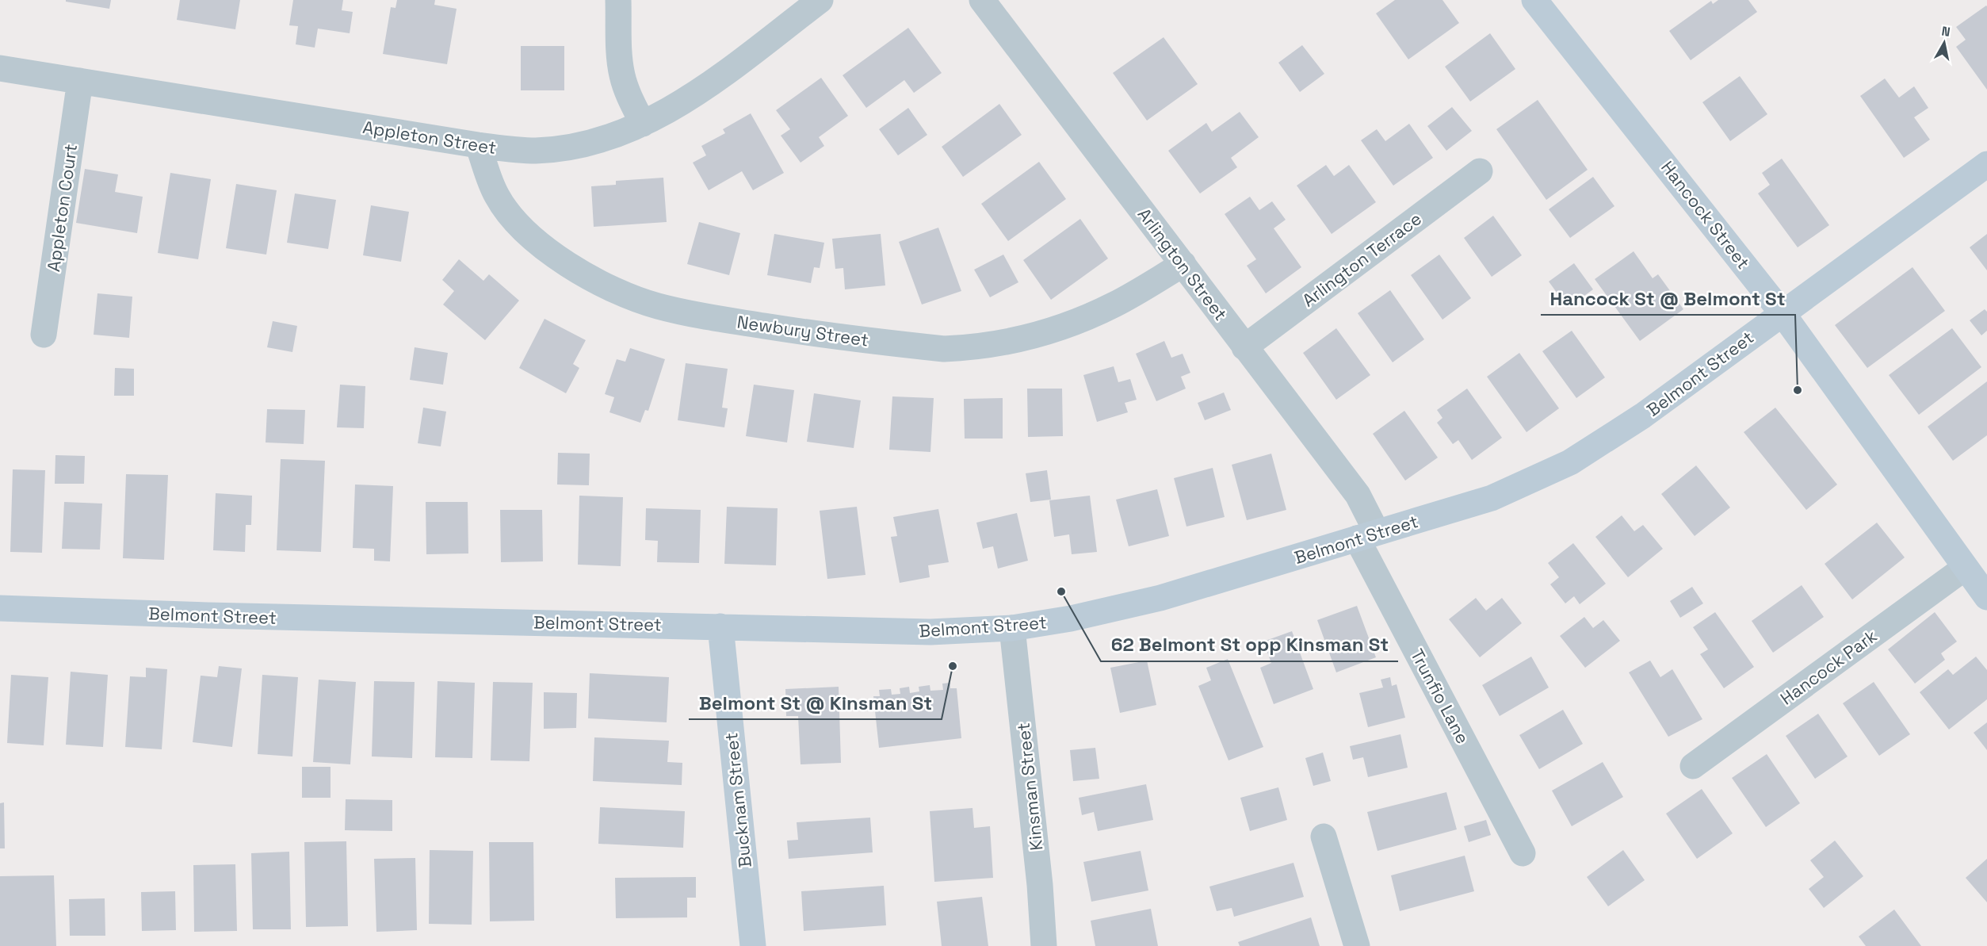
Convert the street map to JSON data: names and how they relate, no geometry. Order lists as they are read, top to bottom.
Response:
{
  "streets": {
    "street": [
      "Appleton Street",
      "Appleton Court",
      "Hancock Street",
      "Arlington Terrace",
      "Arlington Street",
      "Newbury Street",
      "Belmont Street",
      "Hancock Park",
      "Trunfio Lane",
      "Kinsman Street",
      "Bucknam Street"
    ]
  },
  "crossings": [
    ["Appleton Street", "Appleton Court"],
    ["Appleton Street", "Newbury Street"],
    ["Hancock Street", "Belmont Street"],
    ["Hancock Street", "Hancock Park"],
    ["Arlington Terrace", "Arlington Street"],
    ["Arlington Street", "Newbury Street"],
    ["Arlington Street", "Belmont Street"],
    ["Arlington Street", "Trunfio Lane"],
    ["Belmont Street", "Trunfio Lane"],
    ["Belmont Street", "Kinsman Street"],
    ["Belmont Street", "Bucknam Street"]
  ],
  "places": ["Hancock St @ Belmont St", "62 Belmont St opp Kinsman St", "Belmont St @ Kinsman St"],
  "north": "top"
}
